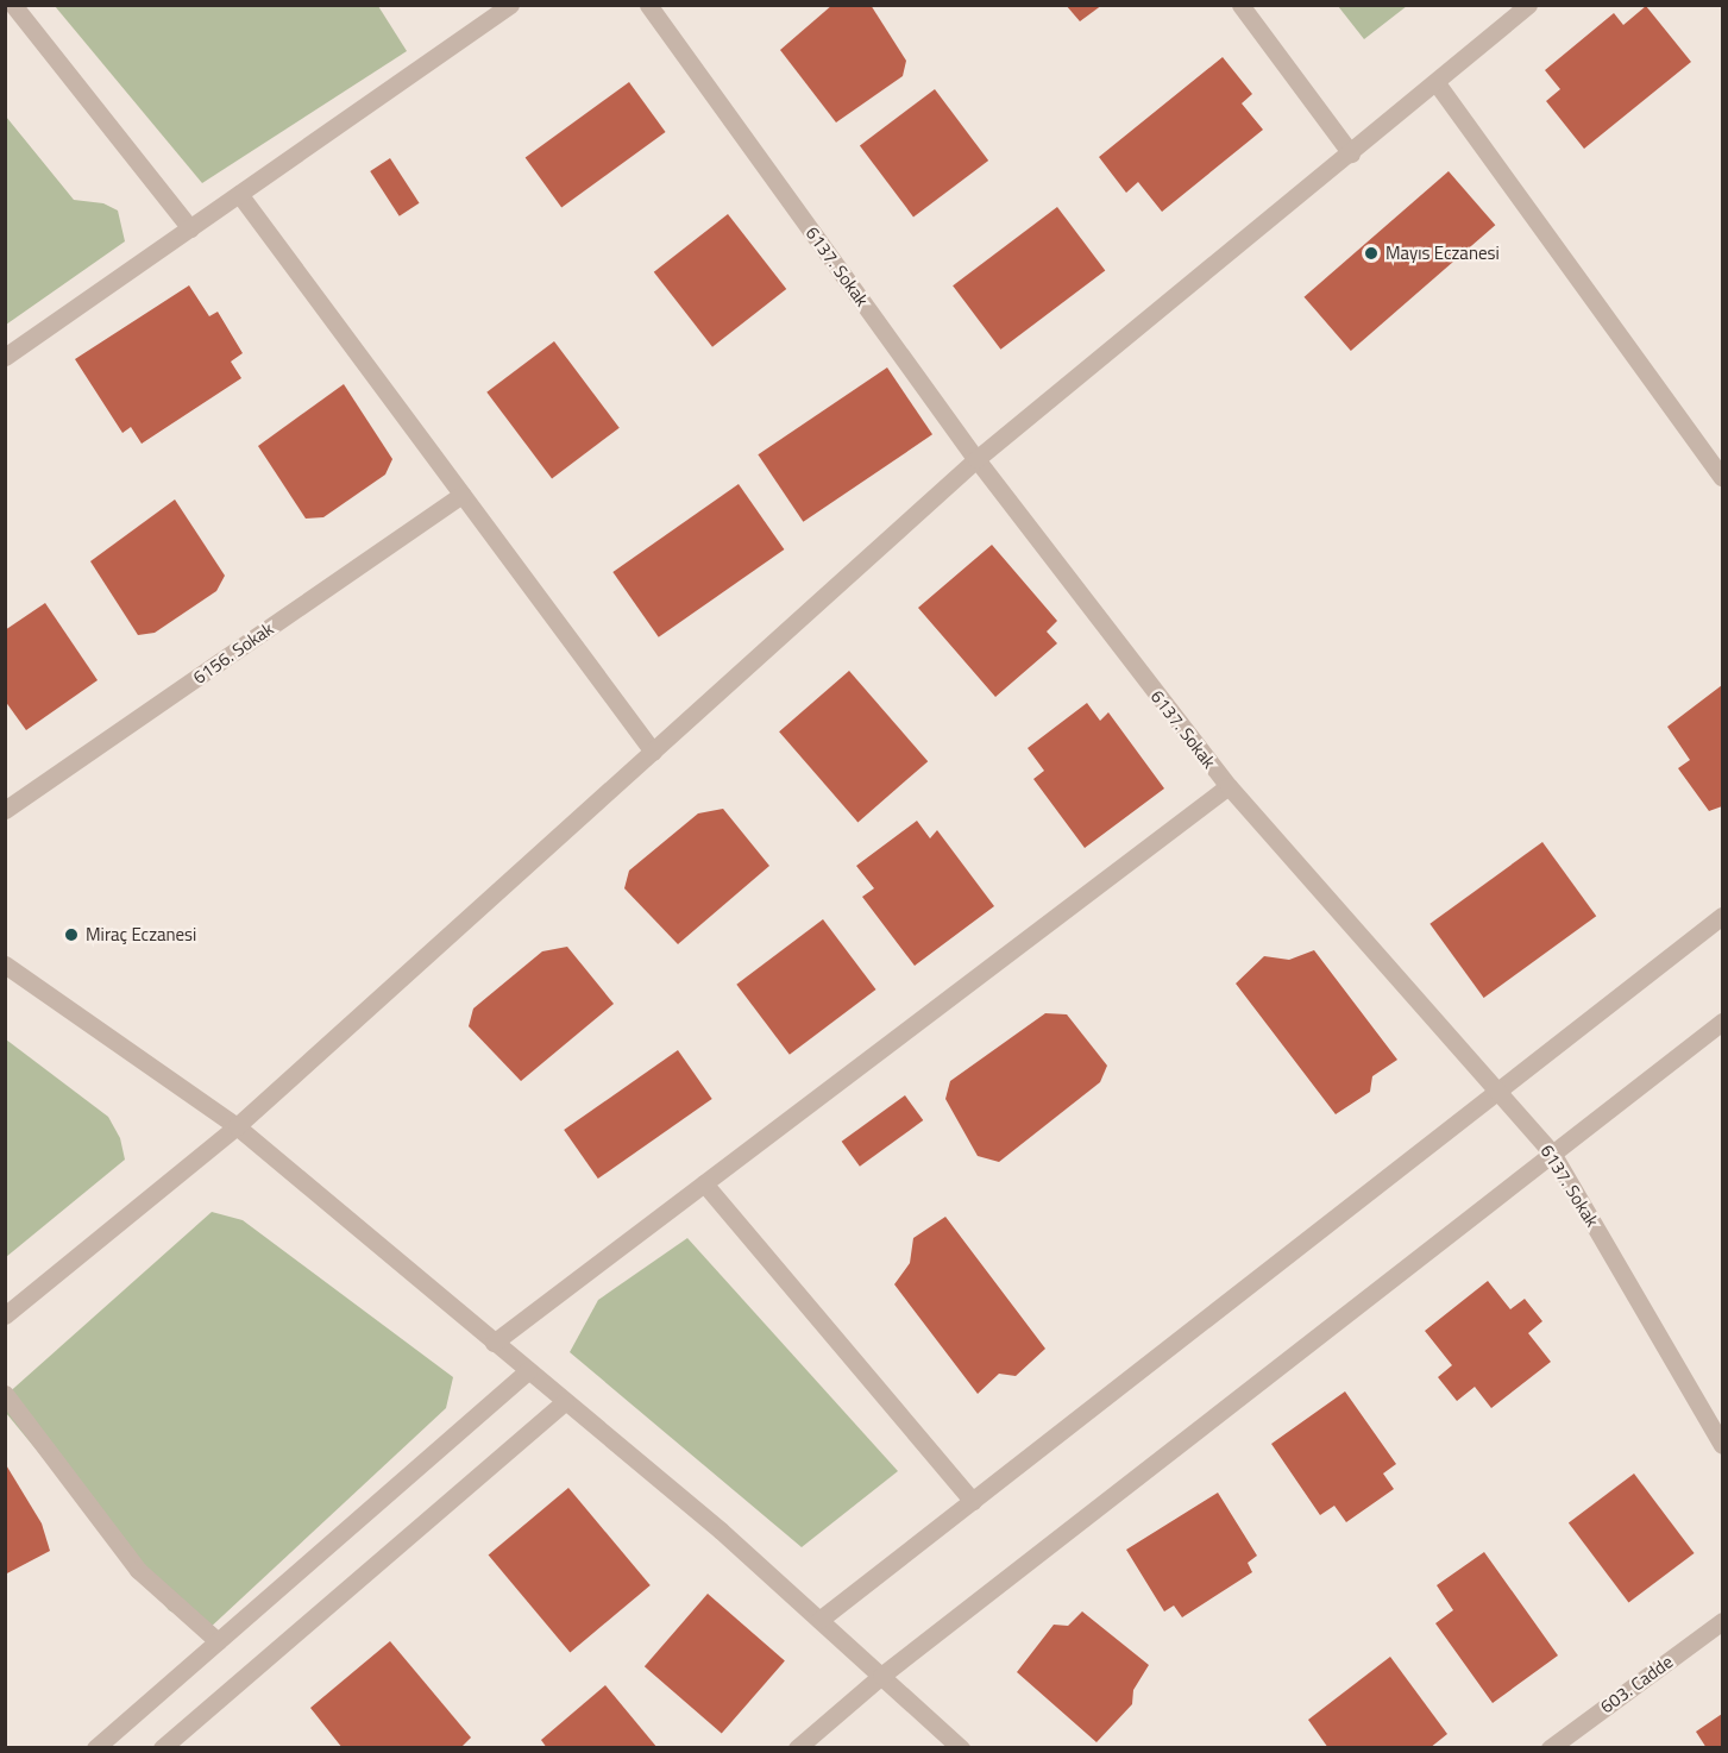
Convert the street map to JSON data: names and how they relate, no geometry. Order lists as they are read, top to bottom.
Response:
{
  "streets": {
    "street": ["6137. Sokak", "6156. Sokak", "603. Cadde"]
  },
  "places": ["Mayıs Eczanesi", "Miraç Eczanesi"]
}
